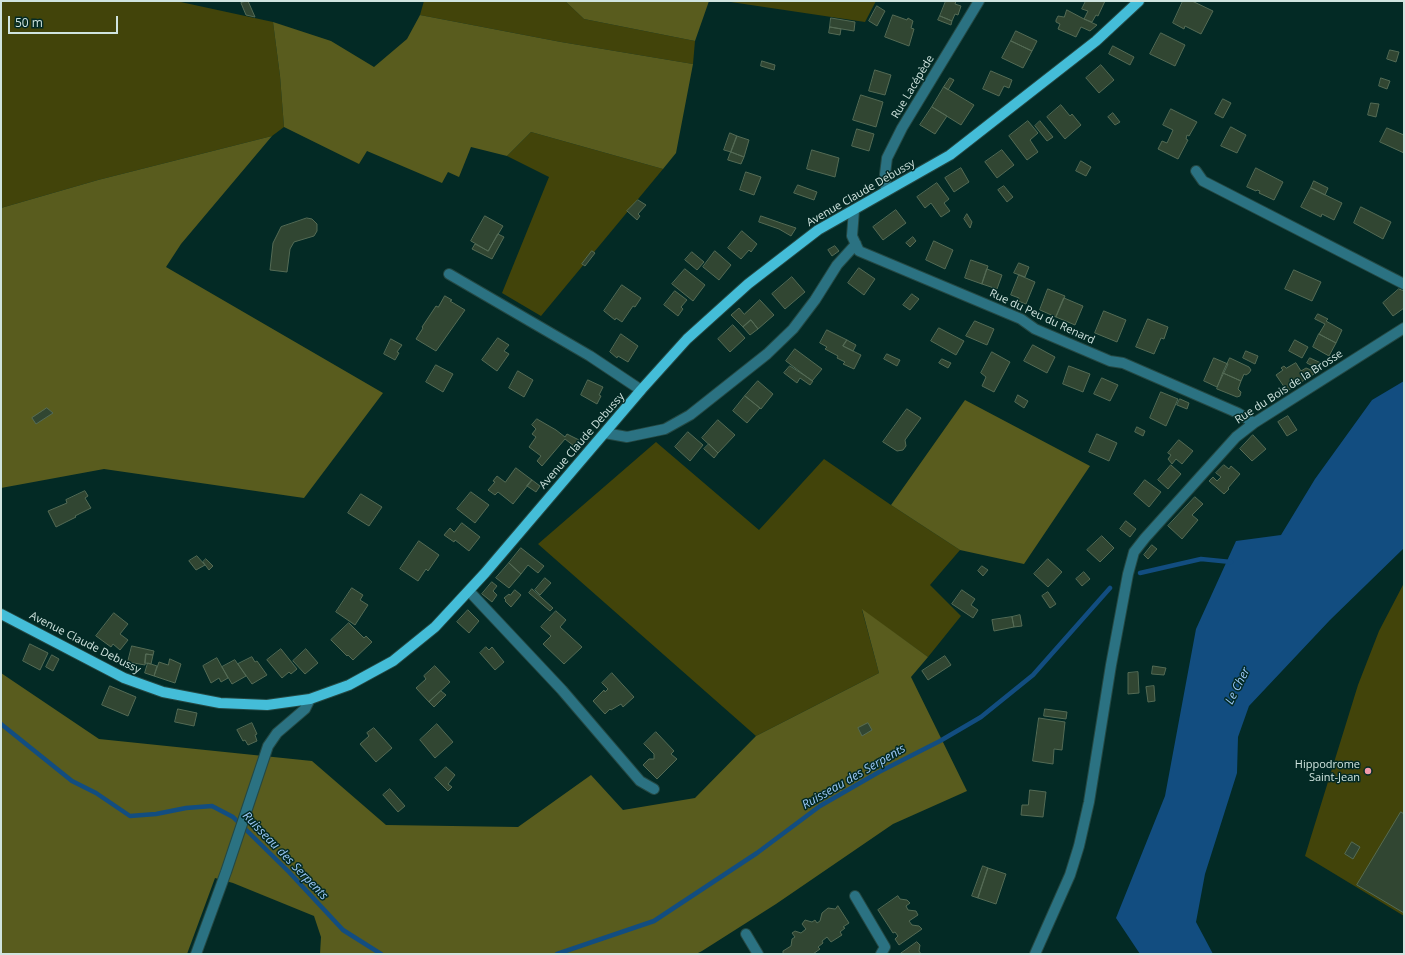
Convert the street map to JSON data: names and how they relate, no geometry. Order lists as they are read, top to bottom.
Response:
{
  "streets": {
    "main road": ["Avenue Claude Debussy"],
    "street": ["Rue Lacépède", "Rue du Peu du Renard", "Rue du Bois de la Brosse"]
  },
  "crossings": [
    ["Rue Lacépède", "Avenue Claude Debussy"],
    ["Rue du Peu du Renard", "Rue du Bois de la Brosse"]
  ],
  "water": ["Le Cher", "Ruisseau des Serpents"],
  "places": ["Hippodrome Saint-Jean"],
  "scale_bar": "50 m"
}
